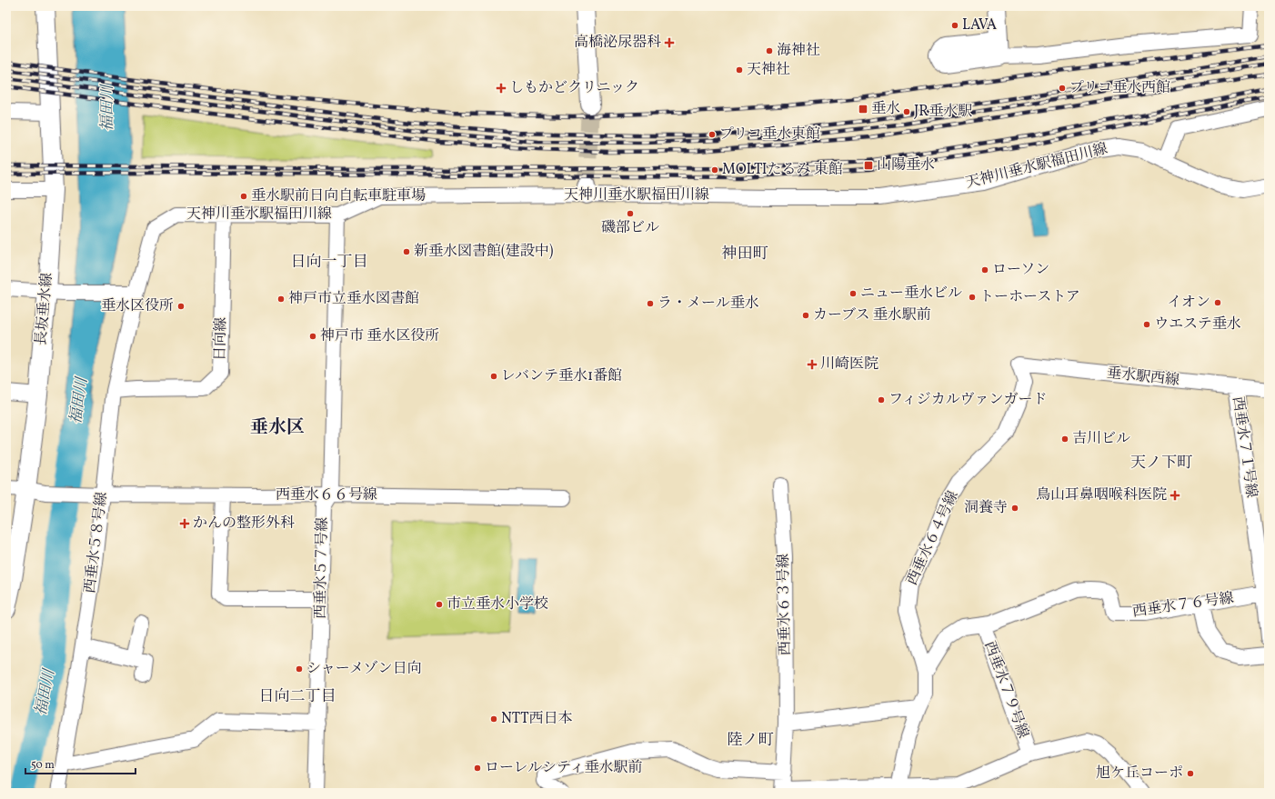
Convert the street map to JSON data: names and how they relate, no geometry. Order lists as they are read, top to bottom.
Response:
{
  "streets": {
    "main road": ["長坂垂水線"],
    "street": [
      "天神川垂水駅福田川線",
      "日向線",
      "垂水駅西線",
      "西垂水７１号線",
      "西垂水６６号線",
      "西垂水６４号線",
      "西垂水５８号線",
      "西垂水５７号線",
      "西垂水６３号線",
      "西垂水７６号線",
      "西垂水７９号線"
    ]
  },
  "crossings": [
    ["天神川垂水駅福田川線", "日向線"],
    ["天神川垂水駅福田川線", "西垂水５８号線"],
    ["天神川垂水駅福田川線", "西垂水５７号線"],
    ["長坂垂水線", "西垂水６６号線"],
    ["日向線", "西垂水５８号線"],
    ["垂水駅西線", "西垂水７１号線"],
    ["垂水駅西線", "西垂水６４号線"],
    ["西垂水７１号線", "西垂水７６号線"],
    ["西垂水６６号線", "西垂水５８号線"],
    ["西垂水６６号線", "西垂水５７号線"],
    ["西垂水６４号線", "西垂水７６号線"],
    ["西垂水７６号線", "西垂水７９号線"]
  ],
  "districts": [
    "神田町",
    "日向一丁目",
    "垂水区",
    "天ノ下町",
    "日向二丁目",
    "陸ノ町"
  ],
  "water": ["福田川"],
  "places": {
    "other": [
      "LAVA",
      "海神社",
      "天神社",
      "プリコ垂水西館",
      "JR垂水駅",
      "プリコ垂水東館",
      "MOLTIたるみ 東館",
      "垂水駅前日向自転車駐車場",
      "磯部ビル",
      "新垂水図書館(建設中)",
      "ローソン",
      "ニュー垂水ビル",
      "トーホーストア",
      "神戸市立垂水図書館",
      "イオン",
      "ラ・メール垂水",
      "垂水区役所",
      "カーブス 垂水駅前",
      "ウエステ垂水",
      "神戸市 垂水区役所",
      "レバンテ垂水1番館",
      "フィジカルヴァンガード",
      "吉川ビル",
      "洞養寺",
      "市立垂水小学校",
      "シャーメゾン日向",
      "NTT西日本",
      "ローレルシティ垂水駅前",
      "旭ケ丘コーポ"
    ],
    "health": [
      "高橋泌尿器科",
      "しもかどクリニック",
      "川崎医院",
      "鳥山耳鼻咽喉科医院",
      "かんの整形外科"
    ],
    "transit": ["垂水", "山陽垂水"]
  },
  "scale_bar": "50 m"
}
